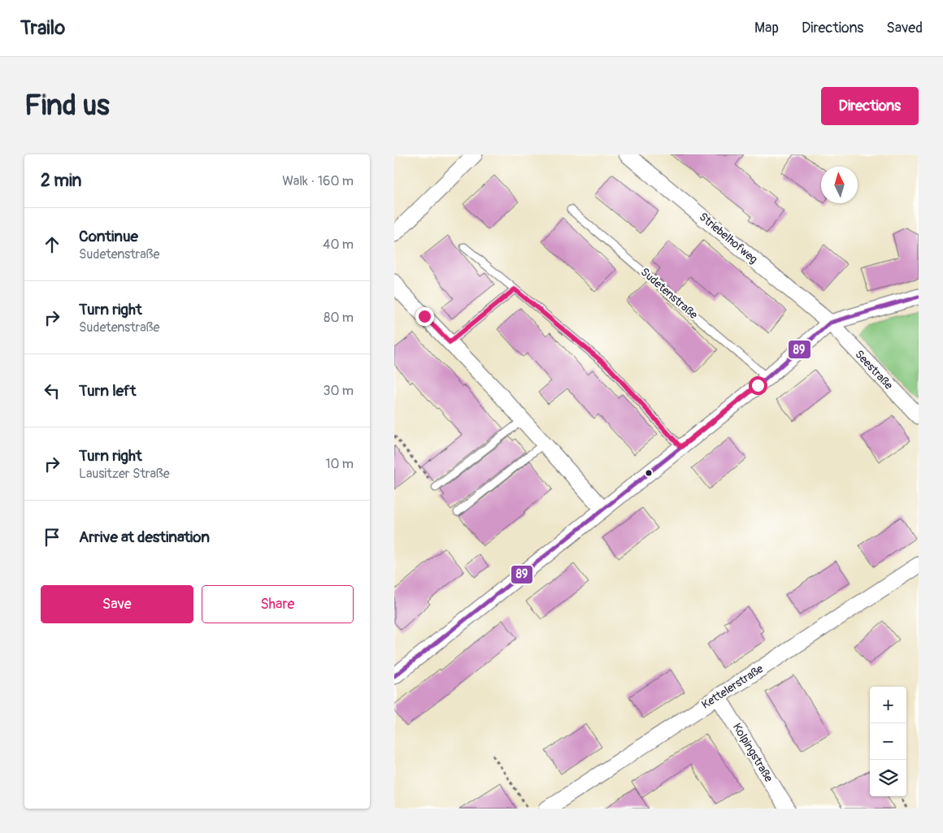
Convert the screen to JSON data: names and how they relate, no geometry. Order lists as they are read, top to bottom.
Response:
{
  "streets": {
    "street": [
      "Striebelhofweg",
      "Seestraße",
      "Kettelerstraße",
      "Kolpingstraße"
    ],
    "lane": ["Sudetenstraße"]
  },
  "crossings": [
    ["Striebelhofweg", "Seestraße"],
    ["Kettelerstraße", "Kolpingstraße"]
  ],
  "lines": ["transit line 89"],
  "north": "top",
  "page": {
    "header": "Trailo",
    "nav": ["Map", "Directions", "Saved"],
    "buttons": [
      "Directions",
      ["Save", "Share"]
    ],
    "title": "Find us",
    "heading": ["2 min", "Walk · 160 m"],
    "list": [
      ["Continue", "Sudetenstraße", "40 m"],
      ["Turn right", "Sudetenstraße", "80 m"],
      ["Turn left", "30 m"],
      ["Turn right", "Lausitzer Straße", "10 m"],
      "Arrive at destination"
    ],
    "map_buttons": ["+", "−"]
  }
}
